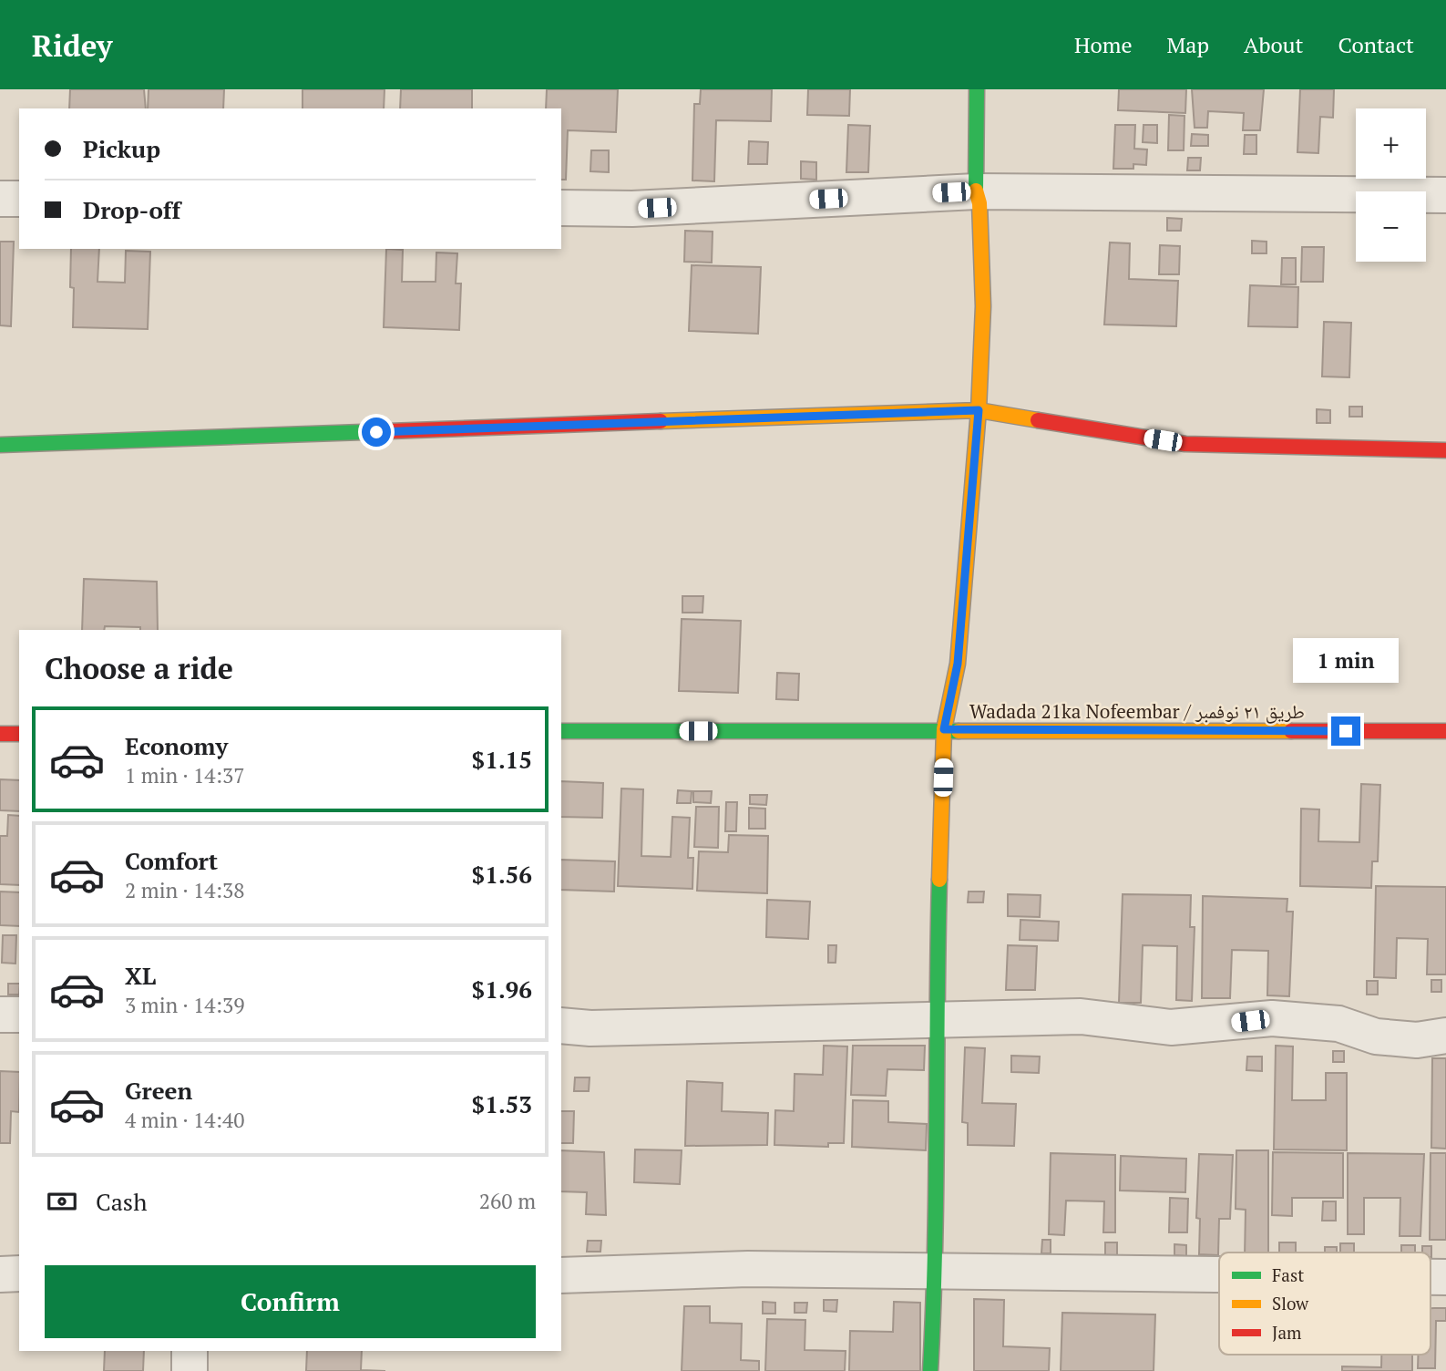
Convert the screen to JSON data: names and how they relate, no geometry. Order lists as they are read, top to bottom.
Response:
{
  "streets": {
    "street": ["Wadada 21ka Nofeembar / طريق ٢١ نوفمبر"]
  },
  "legend": ["Fast", "Slow", "Jam"],
  "page": {
    "header": "Ridey",
    "nav": [
      "Home",
      "Map",
      "About",
      "Contact"
    ],
    "map_buttons": ["+", "−"],
    "banner": ["Pickup", "Drop-off"],
    "heading": "Choose a ride",
    "bubble": "1 min",
    "list": [
      {
        "name": "Economy",
        "note": "1 min · 14:37",
        "value": "$1.15"
      },
      {
        "name": "Comfort",
        "note": "2 min · 14:38",
        "value": "$1.56"
      },
      {
        "name": "XL",
        "note": "3 min · 14:39",
        "value": "$1.96"
      },
      {
        "name": "Green",
        "note": "4 min · 14:40",
        "value": "$1.53"
      }
    ],
    "pay": ["Cash", "260 m"],
    "buttons": "Confirm"
  }
}
